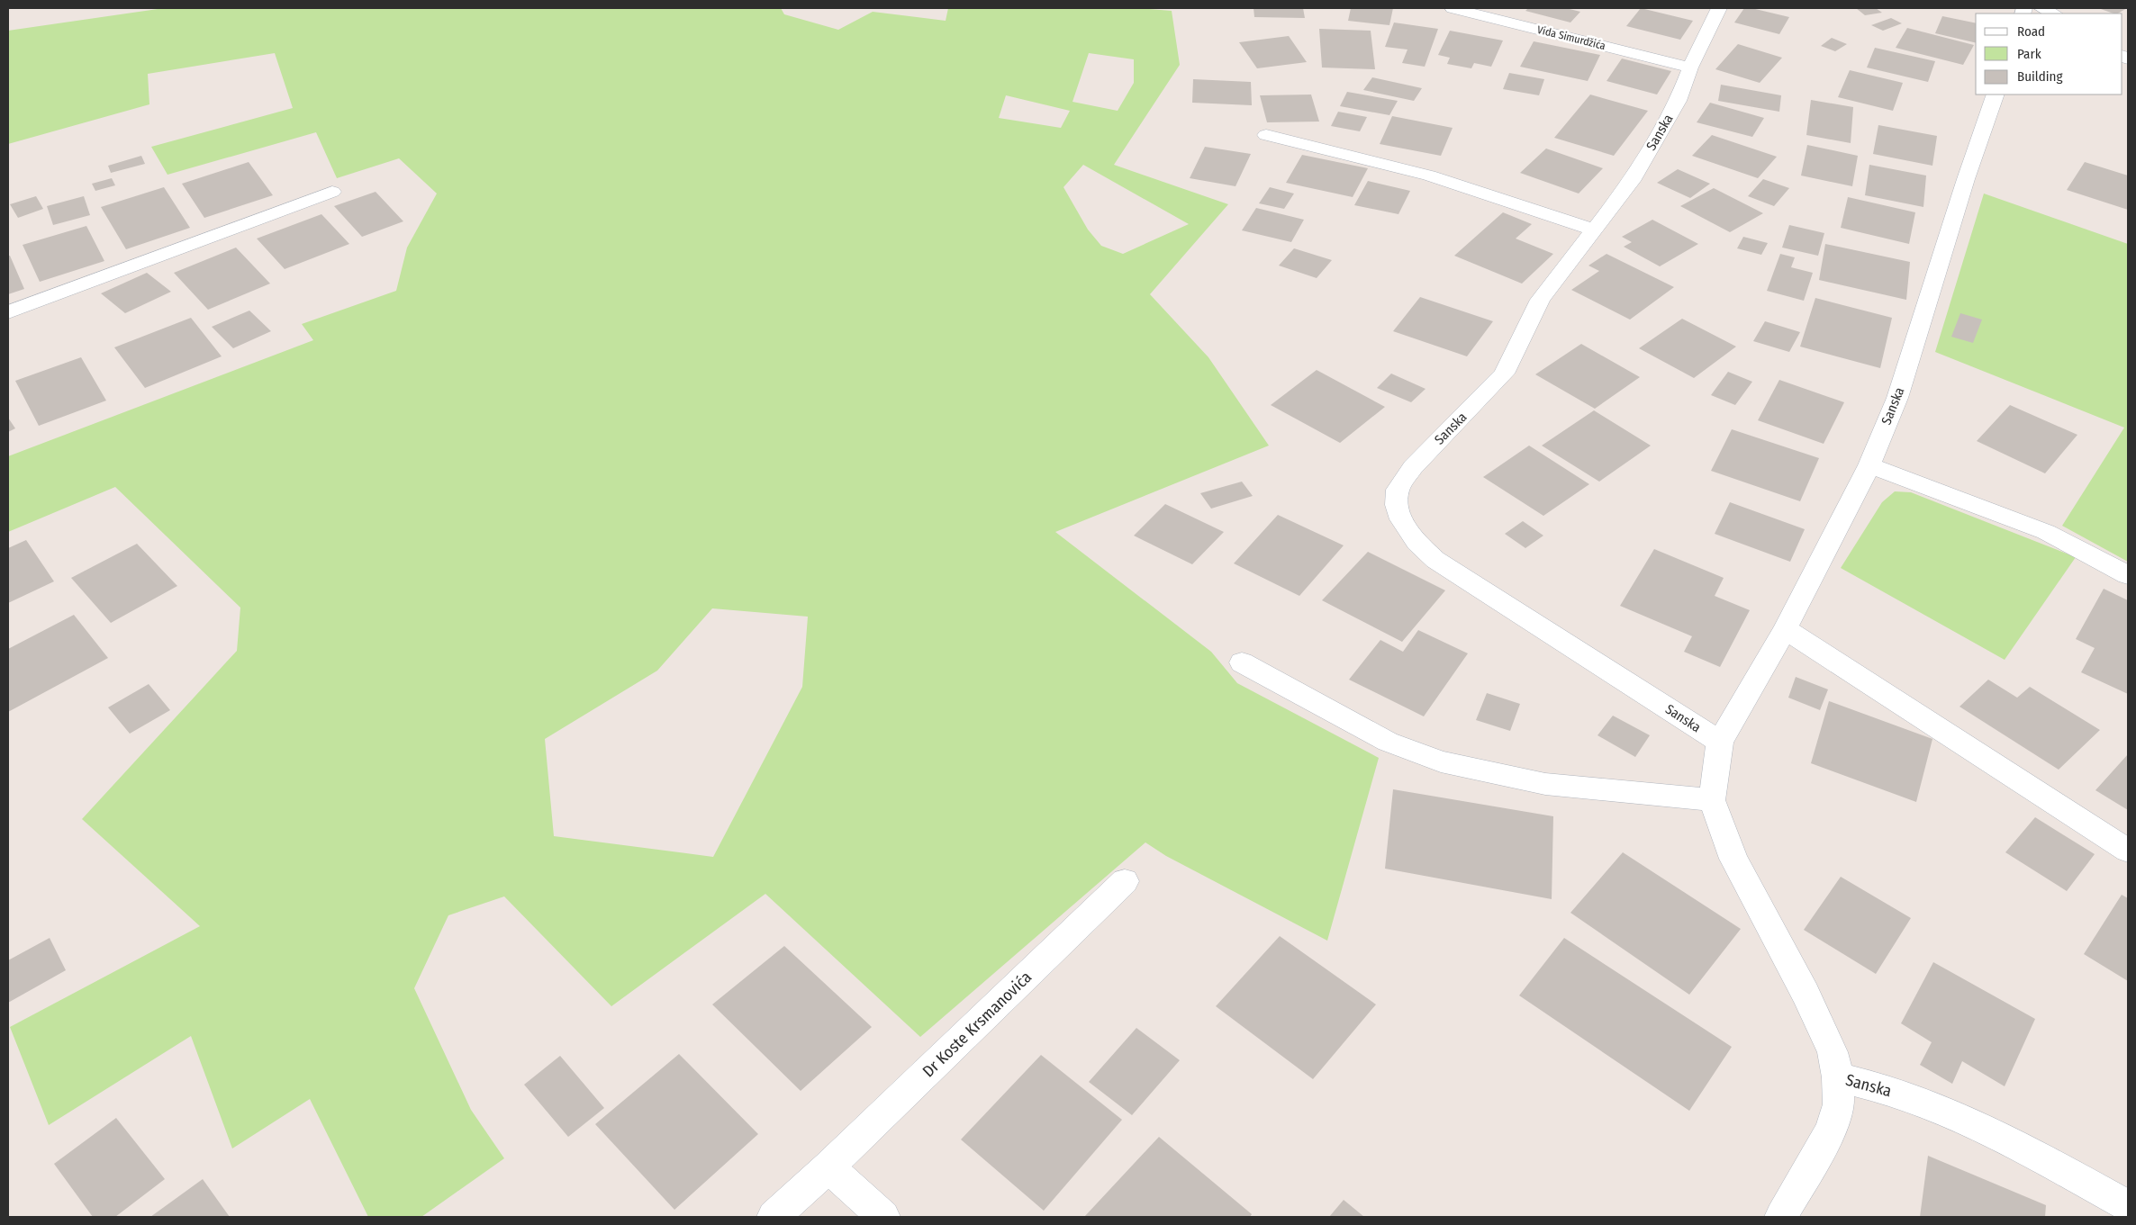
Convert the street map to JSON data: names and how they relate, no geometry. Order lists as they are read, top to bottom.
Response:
{
  "streets": {
    "street": ["Vida Simurdžića", "Sanska", "Dr Koste Krsmanovića"]
  },
  "crossings": [
    ["Vida Simurdžića", "Sanska"]
  ],
  "legend": ["Road", "Park", "Building"]
}
